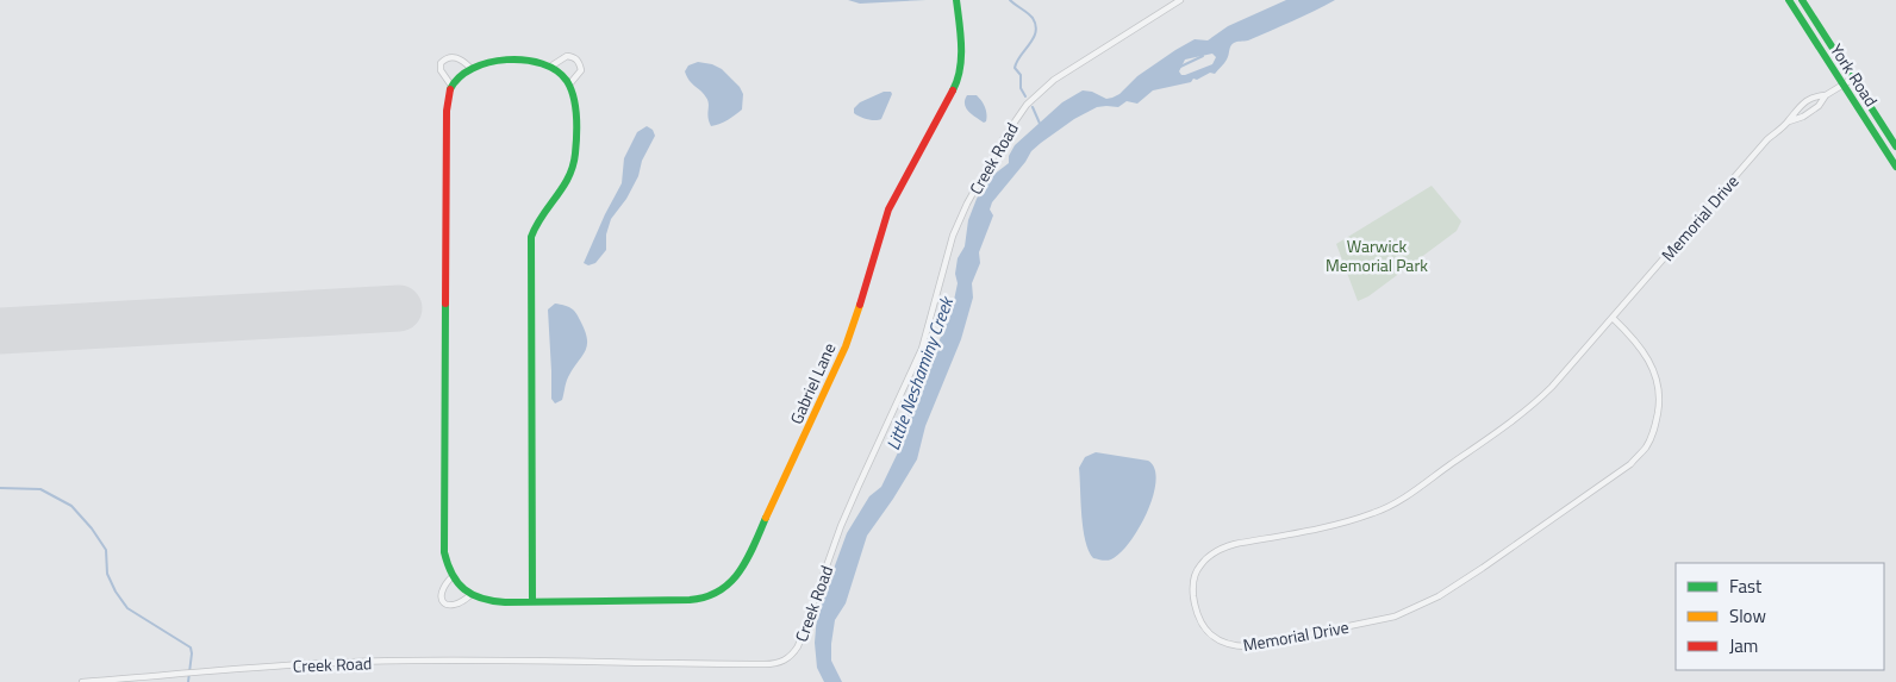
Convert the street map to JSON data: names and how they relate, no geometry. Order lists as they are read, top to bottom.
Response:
{
  "streets": {
    "main road": ["York Road", "Gabriel Lane"],
    "street": ["Creek Road", "Memorial Drive"]
  },
  "crossings": [
    ["York Road", "Memorial Drive"]
  ],
  "water": ["Little Neshaminy Creek"],
  "parks": ["Warwick Memorial Park"],
  "legend": ["Fast", "Slow", "Jam"]
}
